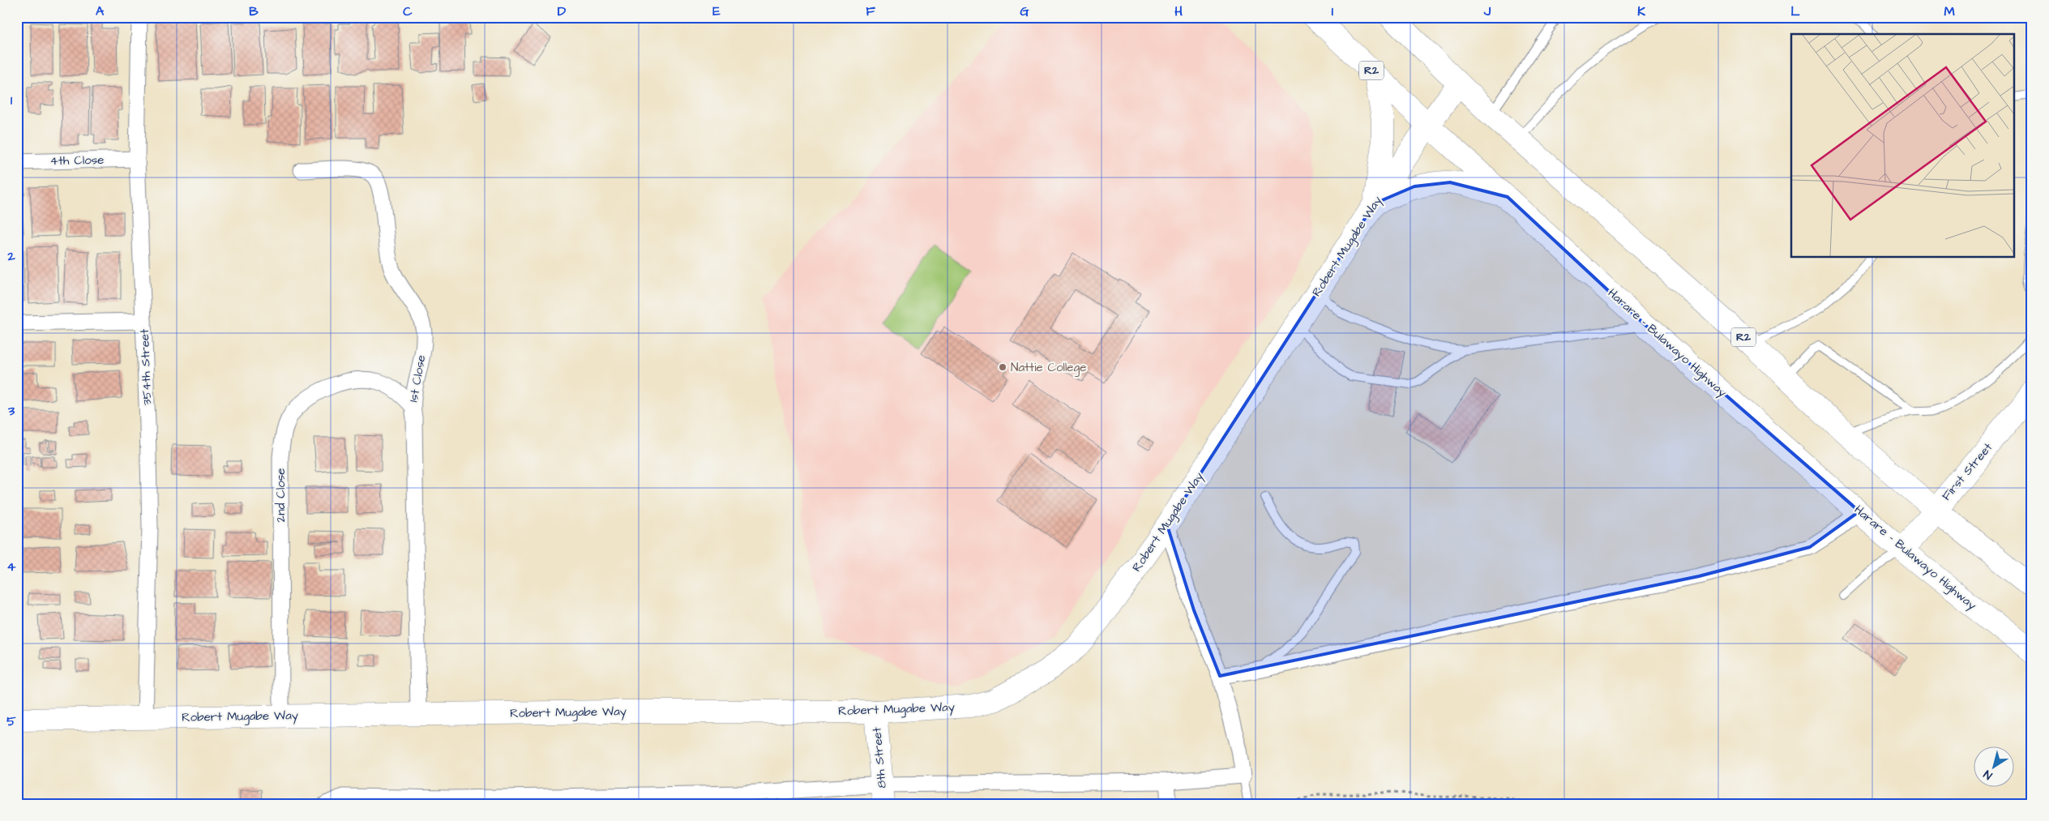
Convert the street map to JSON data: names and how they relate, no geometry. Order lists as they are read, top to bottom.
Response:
{
  "streets": {
    "main road": [
      "R2",
      "Robert Mugabe Way",
      "Harare - Bulawayo Highway",
      "First Street",
      "8th Street"
    ],
    "street": [
      "4th Close",
      "354th Street",
      "1st Close",
      "2nd Close"
    ]
  },
  "crossings": [
    ["R2", "Robert Mugabe Way"],
    ["R2", "First Street"],
    ["4th Close", "354th Street"],
    ["Robert Mugabe Way", "Harare - Bulawayo Highway"],
    ["Robert Mugabe Way", "354th Street"],
    ["Robert Mugabe Way", "1st Close"],
    ["Robert Mugabe Way", "2nd Close"],
    ["Robert Mugabe Way", "8th Street"],
    ["Harare - Bulawayo Highway", "First Street"],
    ["1st Close", "2nd Close"]
  ],
  "places": ["Nattie College"],
  "north": "bottom left",
  "grid": {
    "columns": [
      "A",
      "B",
      "C",
      "D",
      "E",
      "F",
      "G",
      "H",
      "I",
      "J",
      "K",
      "L",
      "M"
    ],
    "rows": [
      "1",
      "2",
      "3",
      "4",
      "5"
    ]
  }
}
